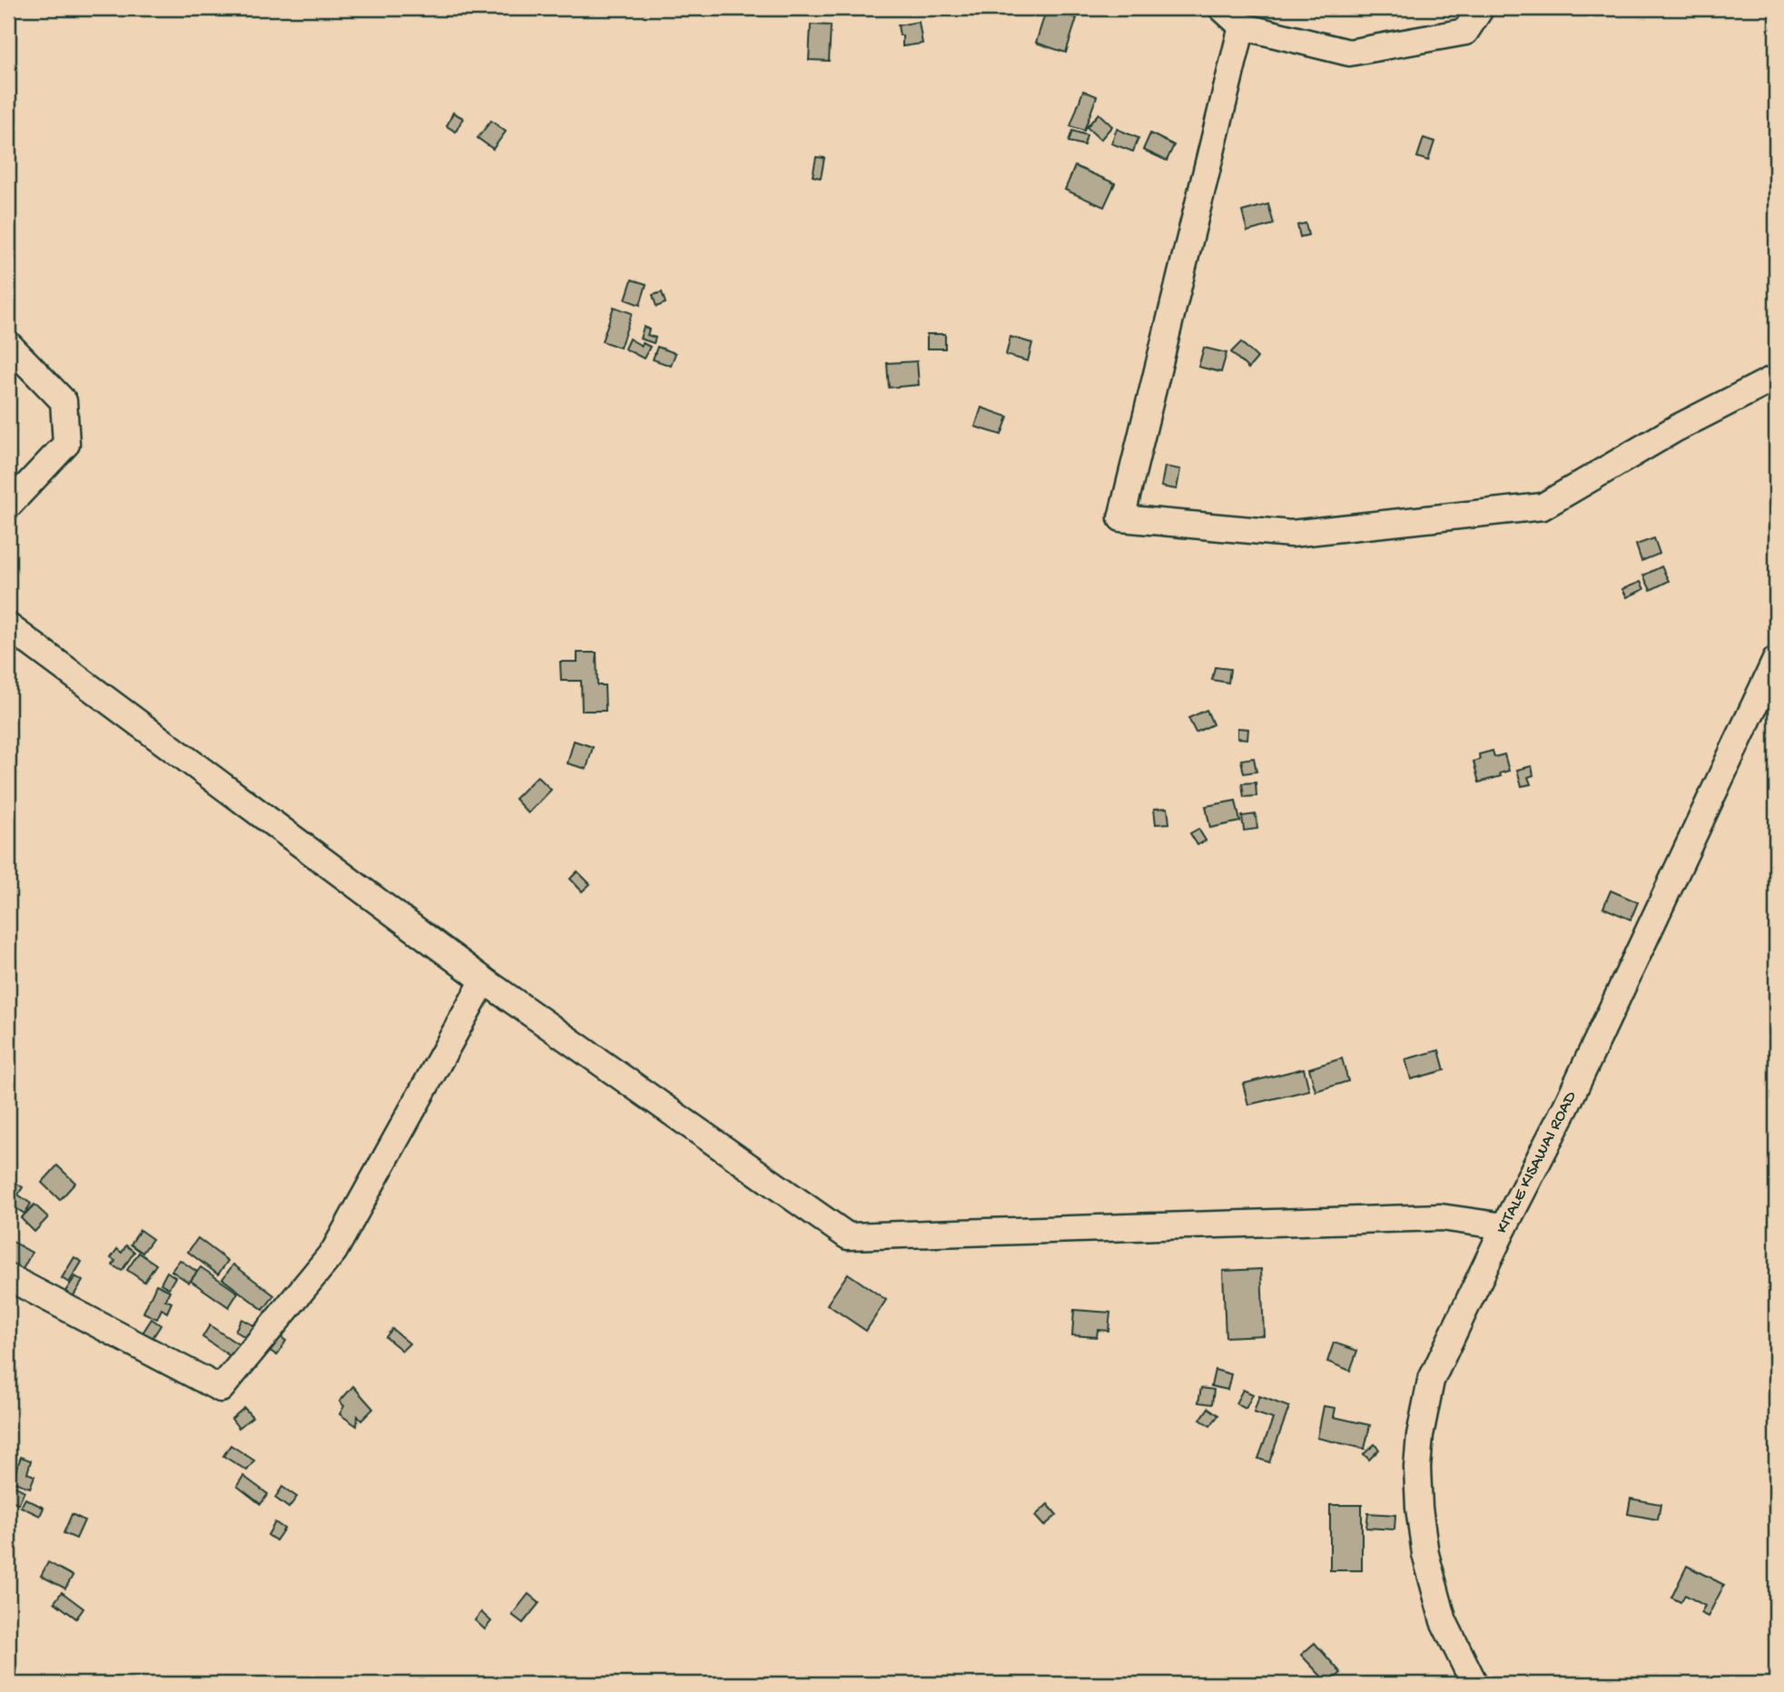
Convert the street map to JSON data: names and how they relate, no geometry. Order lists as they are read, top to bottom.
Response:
{
  "streets": {
    "street": ["KITALE KISAWAI ROAD"]
  }
}
